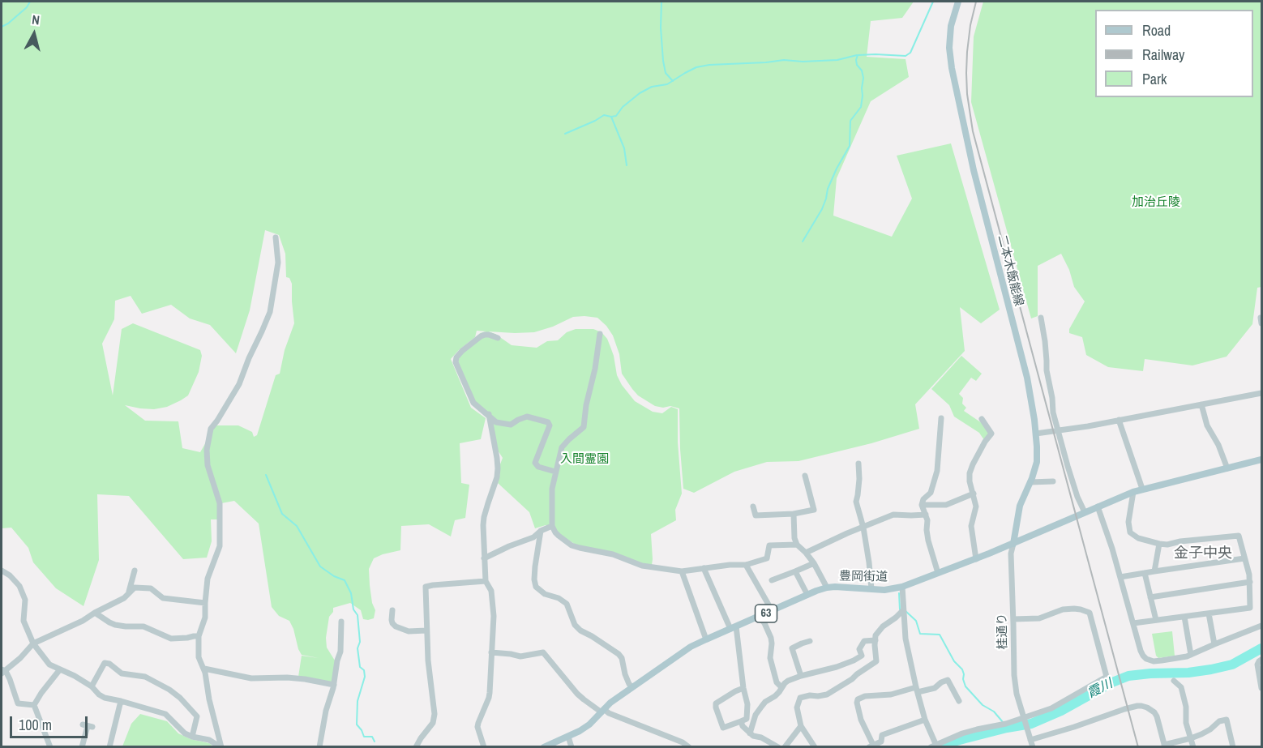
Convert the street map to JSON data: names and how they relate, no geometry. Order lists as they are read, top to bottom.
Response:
{
  "streets": {
    "main road": ["二本木飯能線", "豊岡街道", "63"],
    "street": ["桂通り"]
  },
  "crossings": [
    ["二本木飯能線", "豊岡街道"],
    ["二本木飯能線", "桂通り"],
    ["豊岡街道", "桂通り"]
  ],
  "districts": ["金子中央"],
  "water": ["霞川"],
  "parks": ["加治丘陵", "入間霊園"],
  "legend": ["Road", "Railway", "Park"],
  "scale_bar": "100 m",
  "north": "top"
}
